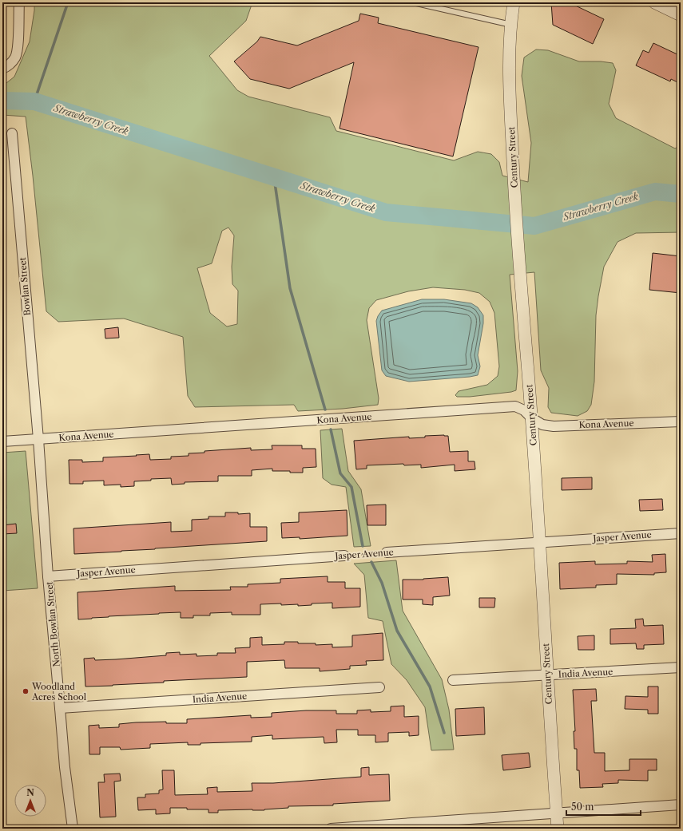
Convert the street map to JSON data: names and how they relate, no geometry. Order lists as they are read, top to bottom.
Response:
{
  "streets": {
    "street": [
      "Century Street",
      "Bowlan Street",
      "Kona Avenue",
      "Jasper Avenue",
      "North Bowlan Street",
      "India Avenue"
    ]
  },
  "crossings": [
    ["Century Street", "Kona Avenue"],
    ["Century Street", "Jasper Avenue"],
    ["Century Street", "India Avenue"],
    ["Bowlan Street", "Kona Avenue"],
    ["Bowlan Street", "North Bowlan Street"],
    ["Kona Avenue", "North Bowlan Street"],
    ["Jasper Avenue", "North Bowlan Street"],
    ["North Bowlan Street", "India Avenue"]
  ],
  "water": ["Strawberry Creek"],
  "places": ["Woodland Acres School"],
  "scale_bar": "50 m",
  "north": "top"
}
